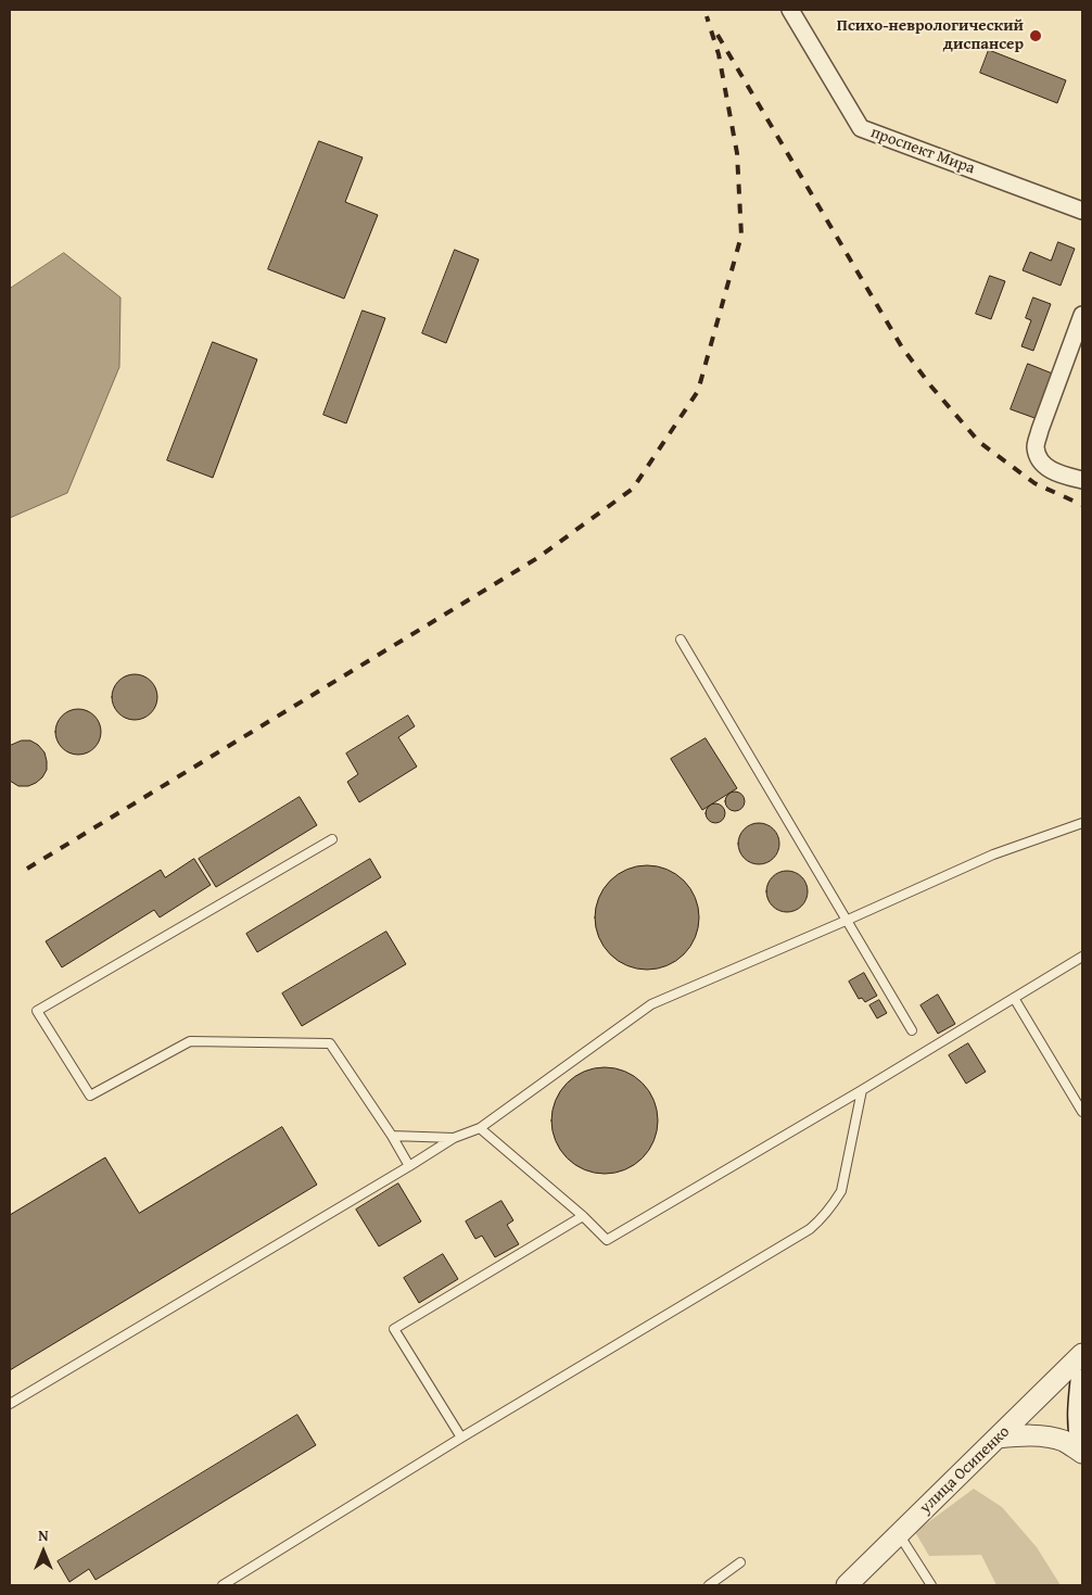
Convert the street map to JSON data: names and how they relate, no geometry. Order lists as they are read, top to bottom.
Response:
{
  "streets": {
    "street": ["проспект Мира", "улица Осипенко"]
  },
  "places": ["Психо-неврологический диспансер"],
  "north": "top"
}
